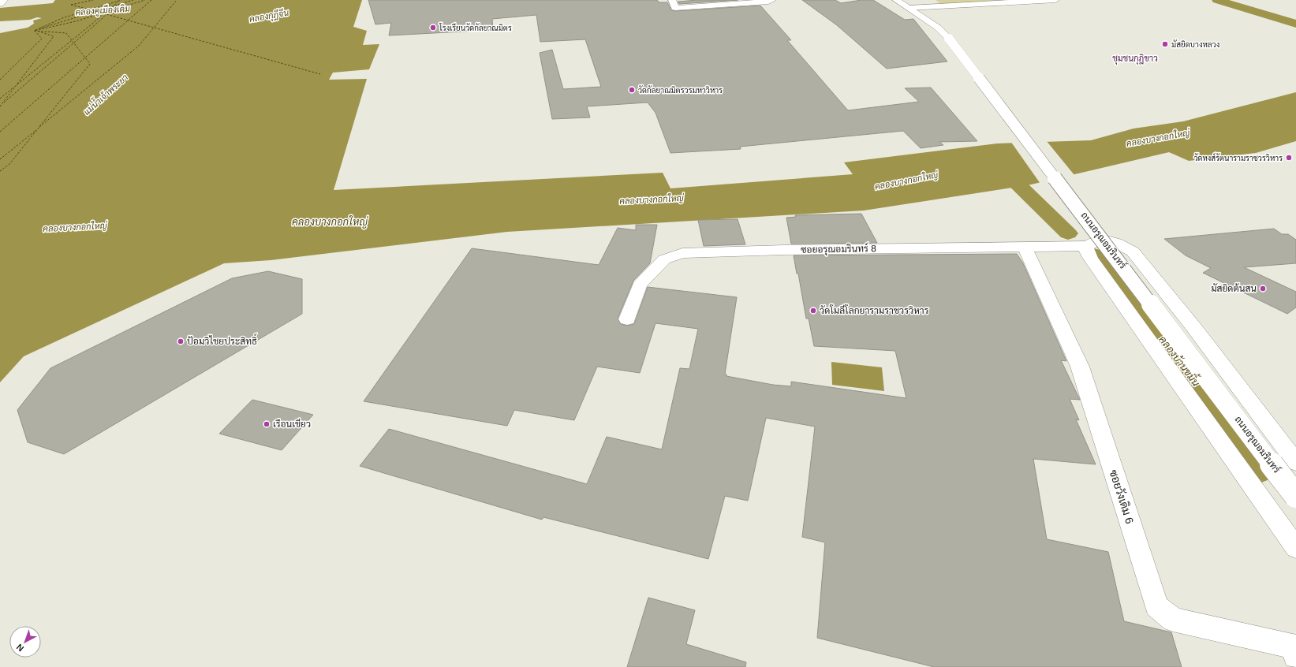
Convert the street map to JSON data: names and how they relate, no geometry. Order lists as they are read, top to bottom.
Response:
{
  "streets": {
    "main road": ["ถนนอรุณอมรินทร์", "ซอยอรุณอมรินทร์ 8", "ซอยวังเดิม 6"]
  },
  "crossings": [
    ["ซอยอรุณอมรินทร์ 8", "ซอยวังเดิม 6"]
  ],
  "districts": ["ชุมชนกุฎิขาว"],
  "water": [
    "คลองคูเมืองเดิม",
    "คลองกุฎีจีน",
    "แม่น้ำเจ้าพระยา",
    "คลองบางกอกใหญ่",
    "คลองบ้านขมิ้น"
  ],
  "places": [
    "โรงเรียนวัดกัลยาณมิตร",
    "มัสยิดบางหลวง",
    "วัดกัลยาณมิตรวรมหาวิหาร",
    "วัดหงส์รัตนารามราชวรวิหาร",
    "มัสยิดต้นสน",
    "วัดโมลีโลกยารามราชวรวิหาร",
    "ป้อมวิไชยประสิทธิ์",
    "เรือนเขียว"
  ],
  "north": "bottom left"
}
